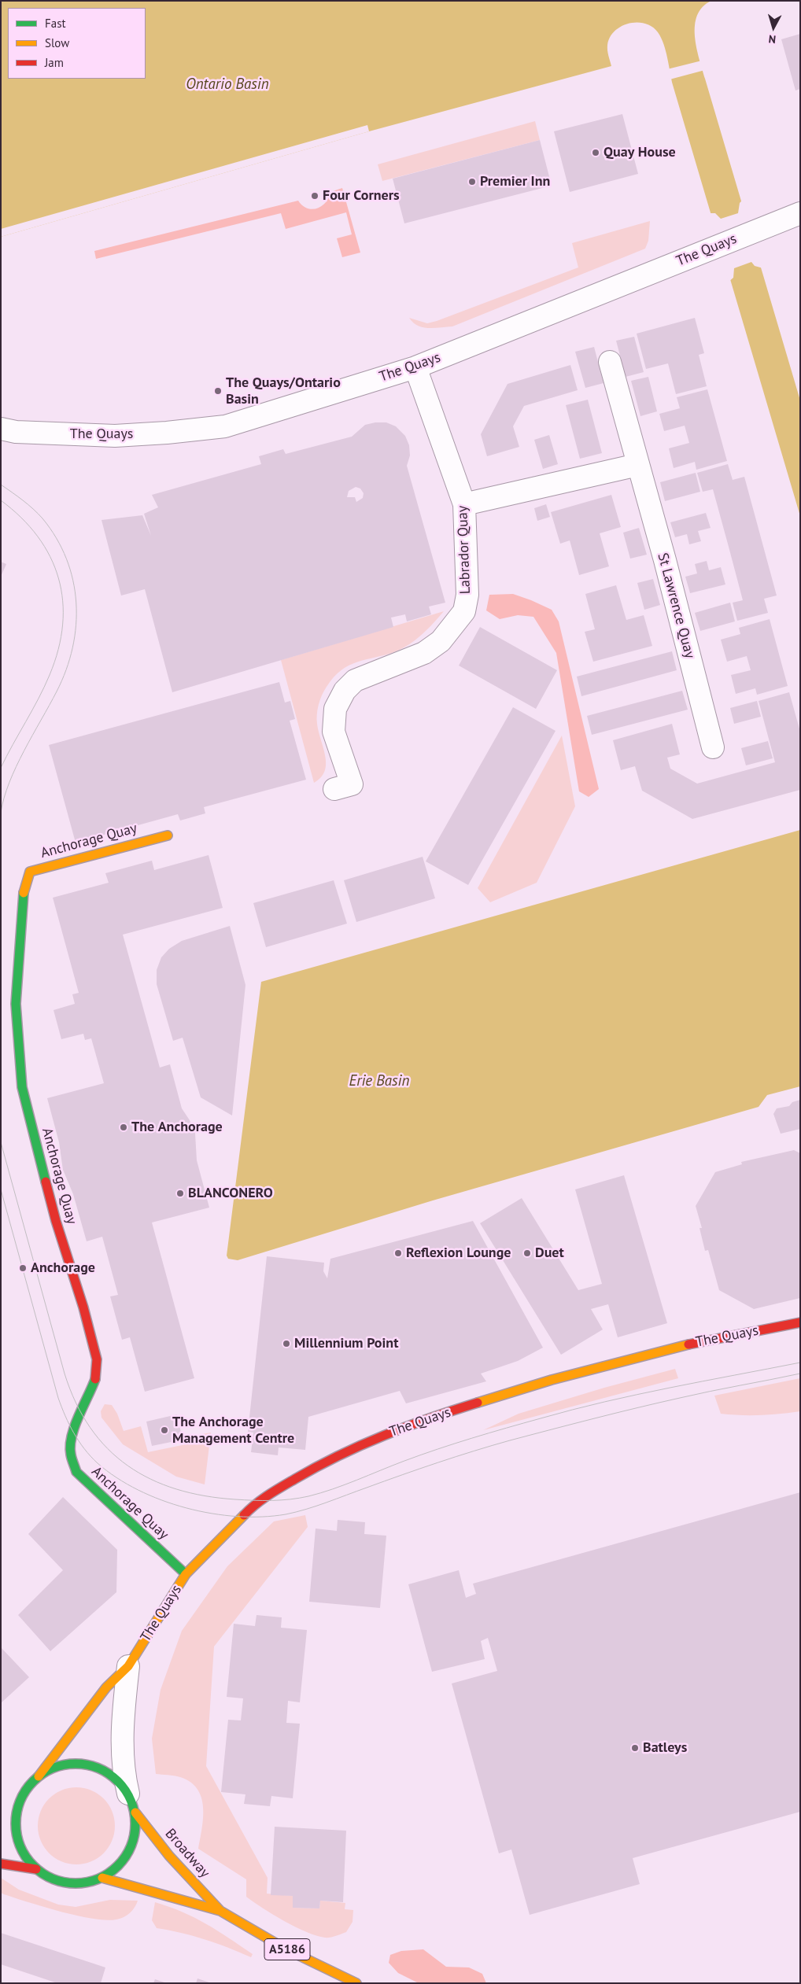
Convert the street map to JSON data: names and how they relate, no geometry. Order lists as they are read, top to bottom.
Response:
{
  "streets": {
    "street": [
      "The Quays",
      "Labrador Quay",
      "St Lawrence Quay",
      "Anchorage Quay",
      "Broadway",
      "A5186"
    ]
  },
  "crossings": [
    ["The Quays", "Labrador Quay"],
    ["The Quays", "Anchorage Quay"],
    ["The Quays", "Broadway"],
    ["The Quays", "A5186"],
    ["Broadway", "A5186"]
  ],
  "water": ["Ontario Basin", "Erie Basin"],
  "places": [
    "Quay House",
    "Premier Inn",
    "Four Corners",
    "The Quays/Ontario Basin",
    "The Anchorage",
    "BLANCONERO",
    "Reflexion Lounge",
    "Duet",
    "Anchorage",
    "Millennium Point",
    "The Anchorage Management Centre",
    "Batleys"
  ],
  "legend": ["Fast", "Slow", "Jam"],
  "north": "bottom"
}
